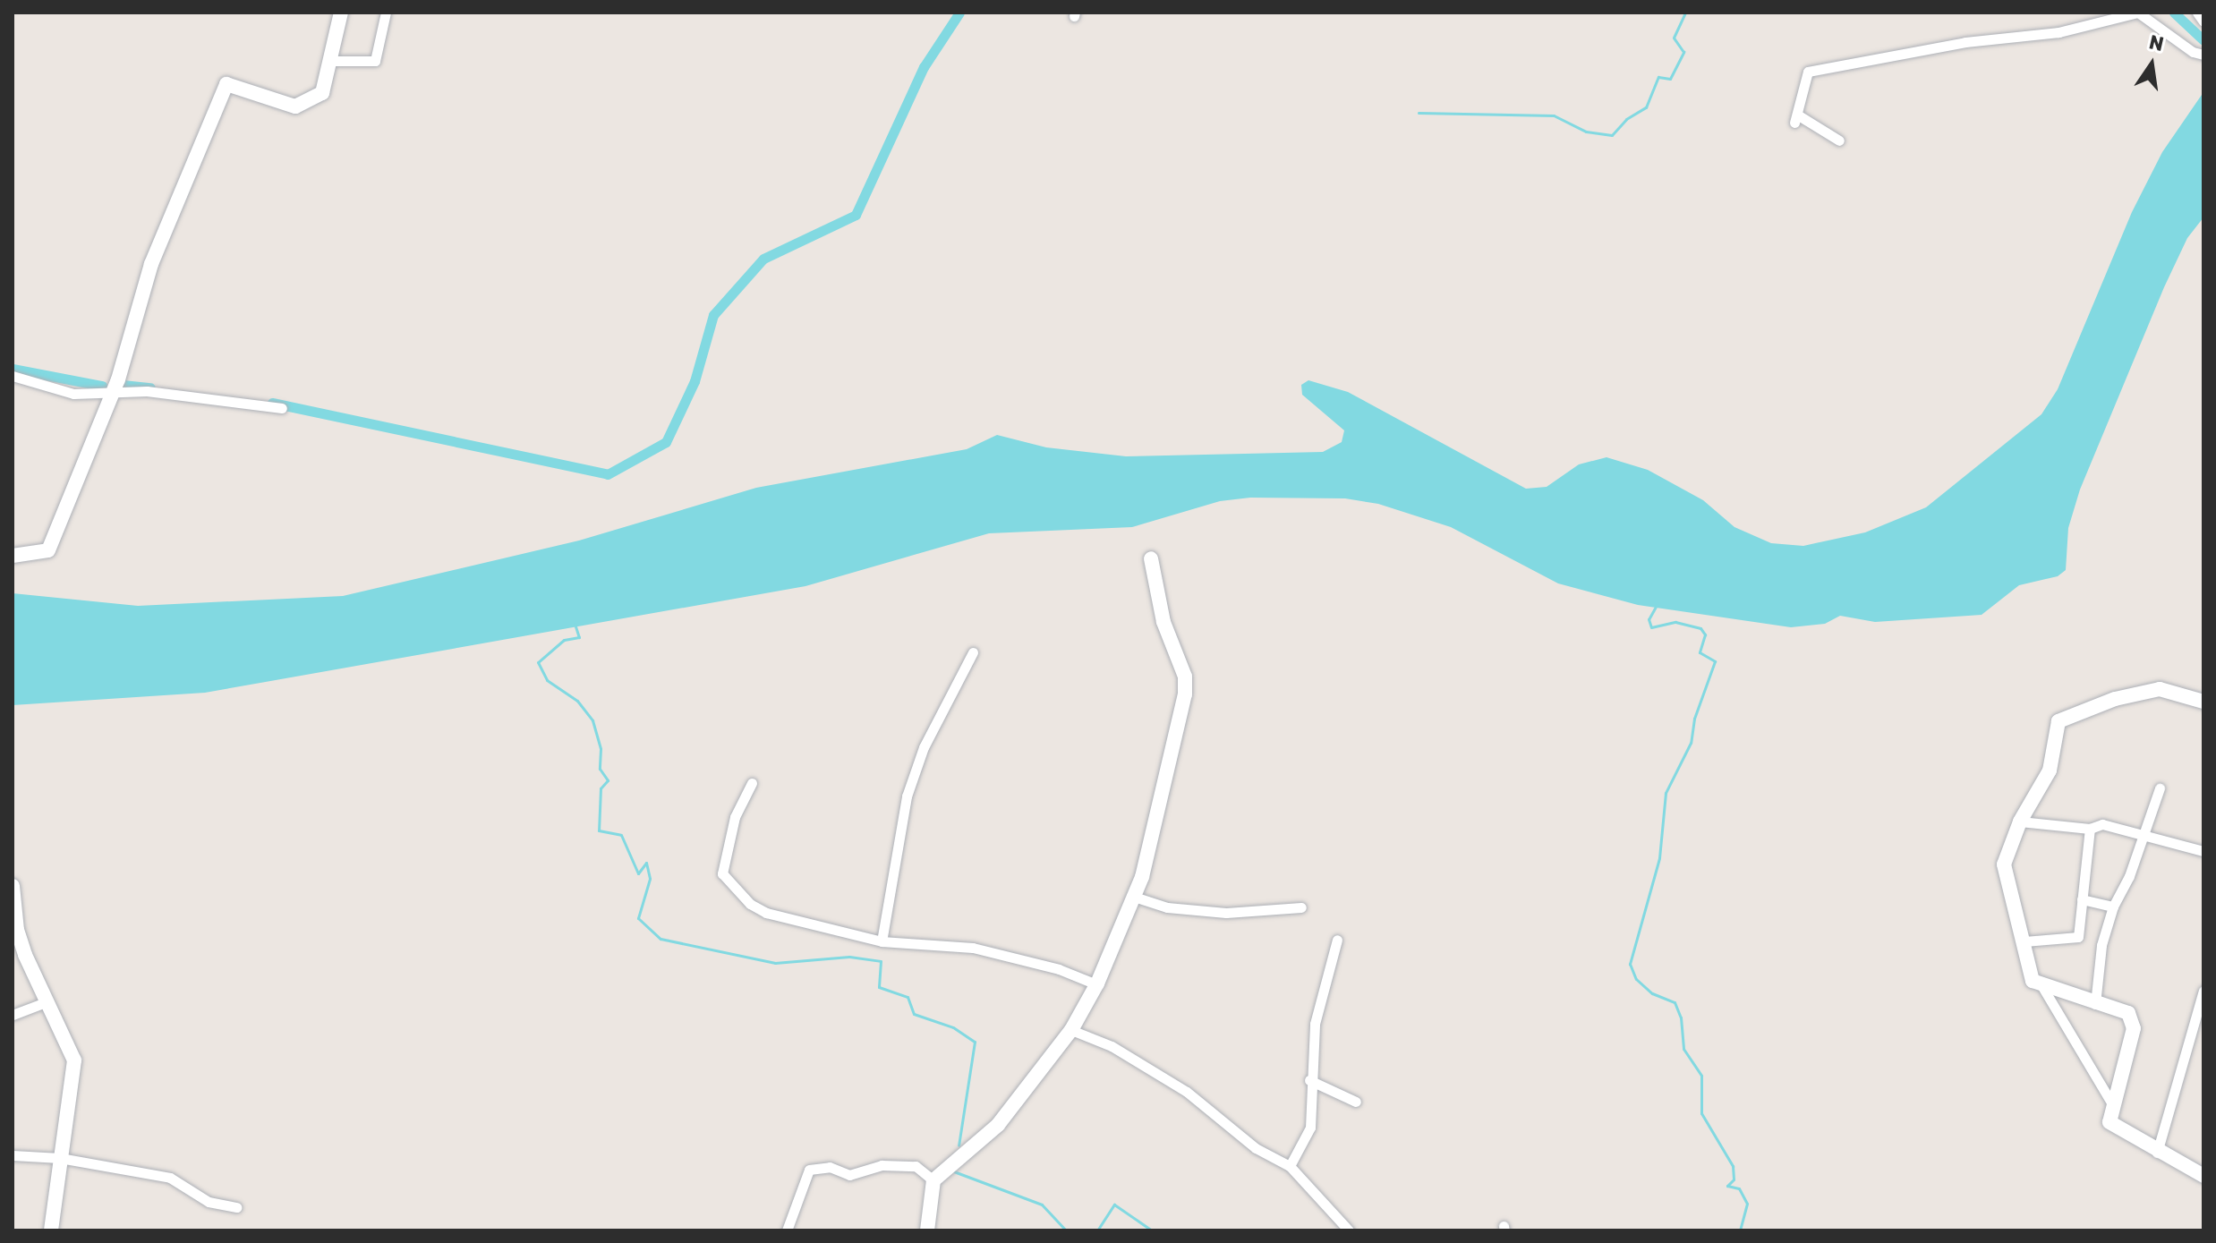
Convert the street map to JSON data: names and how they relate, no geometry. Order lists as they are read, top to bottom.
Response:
{
  "north": "top"
}
